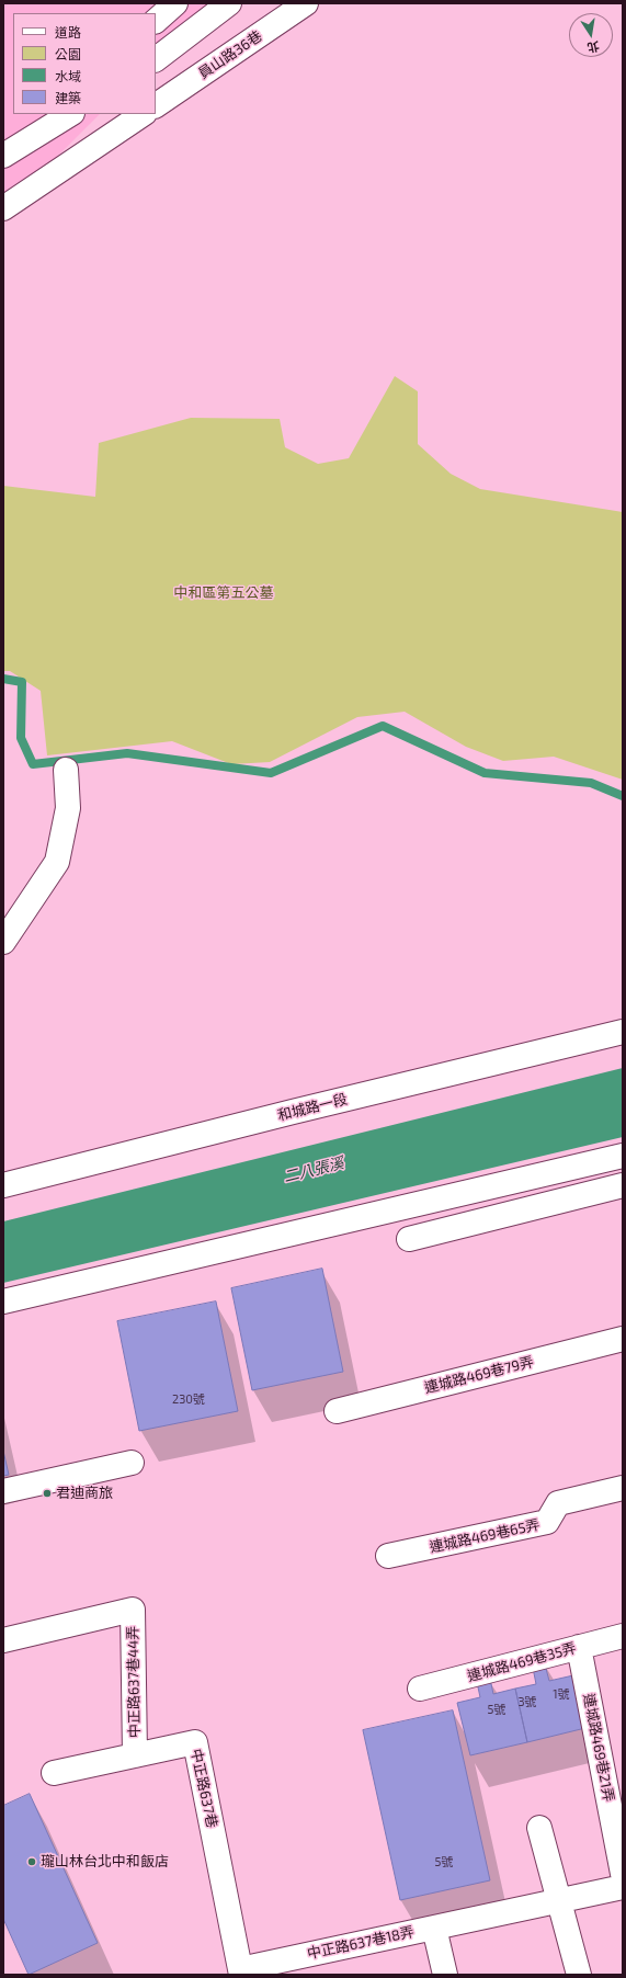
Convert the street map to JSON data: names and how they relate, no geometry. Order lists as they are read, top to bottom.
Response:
{
  "streets": {
    "main road": [
      "員山路36巷",
      "和城路一段",
      "連城路469巷79弄",
      "連城路469巷65弄",
      "連城路469巷35弄",
      "中正路637巷44弄",
      "連城路469巷21弄",
      "中正路637巷",
      "中正路637巷18弄"
    ]
  },
  "crossings": [
    ["連城路469巷35弄", "連城路469巷21弄"],
    ["中正路637巷44弄", "中正路637巷"],
    ["中正路637巷", "中正路637巷18弄"]
  ],
  "water": ["二八張溪"],
  "parks": ["中和區第五公墓"],
  "places": ["君迪商旅", "瓏山林台北中和飯店"],
  "house_numbers": [
    "230號",
    "1號",
    "3號",
    "5號",
    "5號"
  ],
  "legend": [
    "道路",
    "公園",
    "水域",
    "建築"
  ],
  "north": "bottom"
}
